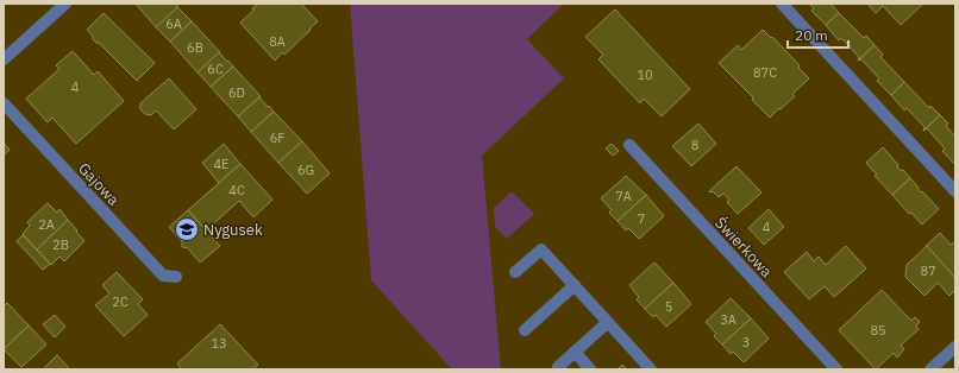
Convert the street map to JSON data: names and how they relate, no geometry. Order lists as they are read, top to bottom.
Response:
{
  "streets": {
    "street": ["Gajowa", "Świerkowa"]
  },
  "places": {
    "school or university": ["Nygusek"]
  },
  "house_numbers": [
    "6A",
    "8A",
    "6B",
    "6C",
    "87C",
    "10",
    "4",
    "6D",
    "6F",
    "8",
    "4E",
    "6G",
    "4C",
    "7A",
    "7",
    "2A",
    "4",
    "2B",
    "87",
    "2C",
    "5",
    "3A",
    "85",
    "3",
    "13"
  ],
  "scale_bar": "20 m"
}
